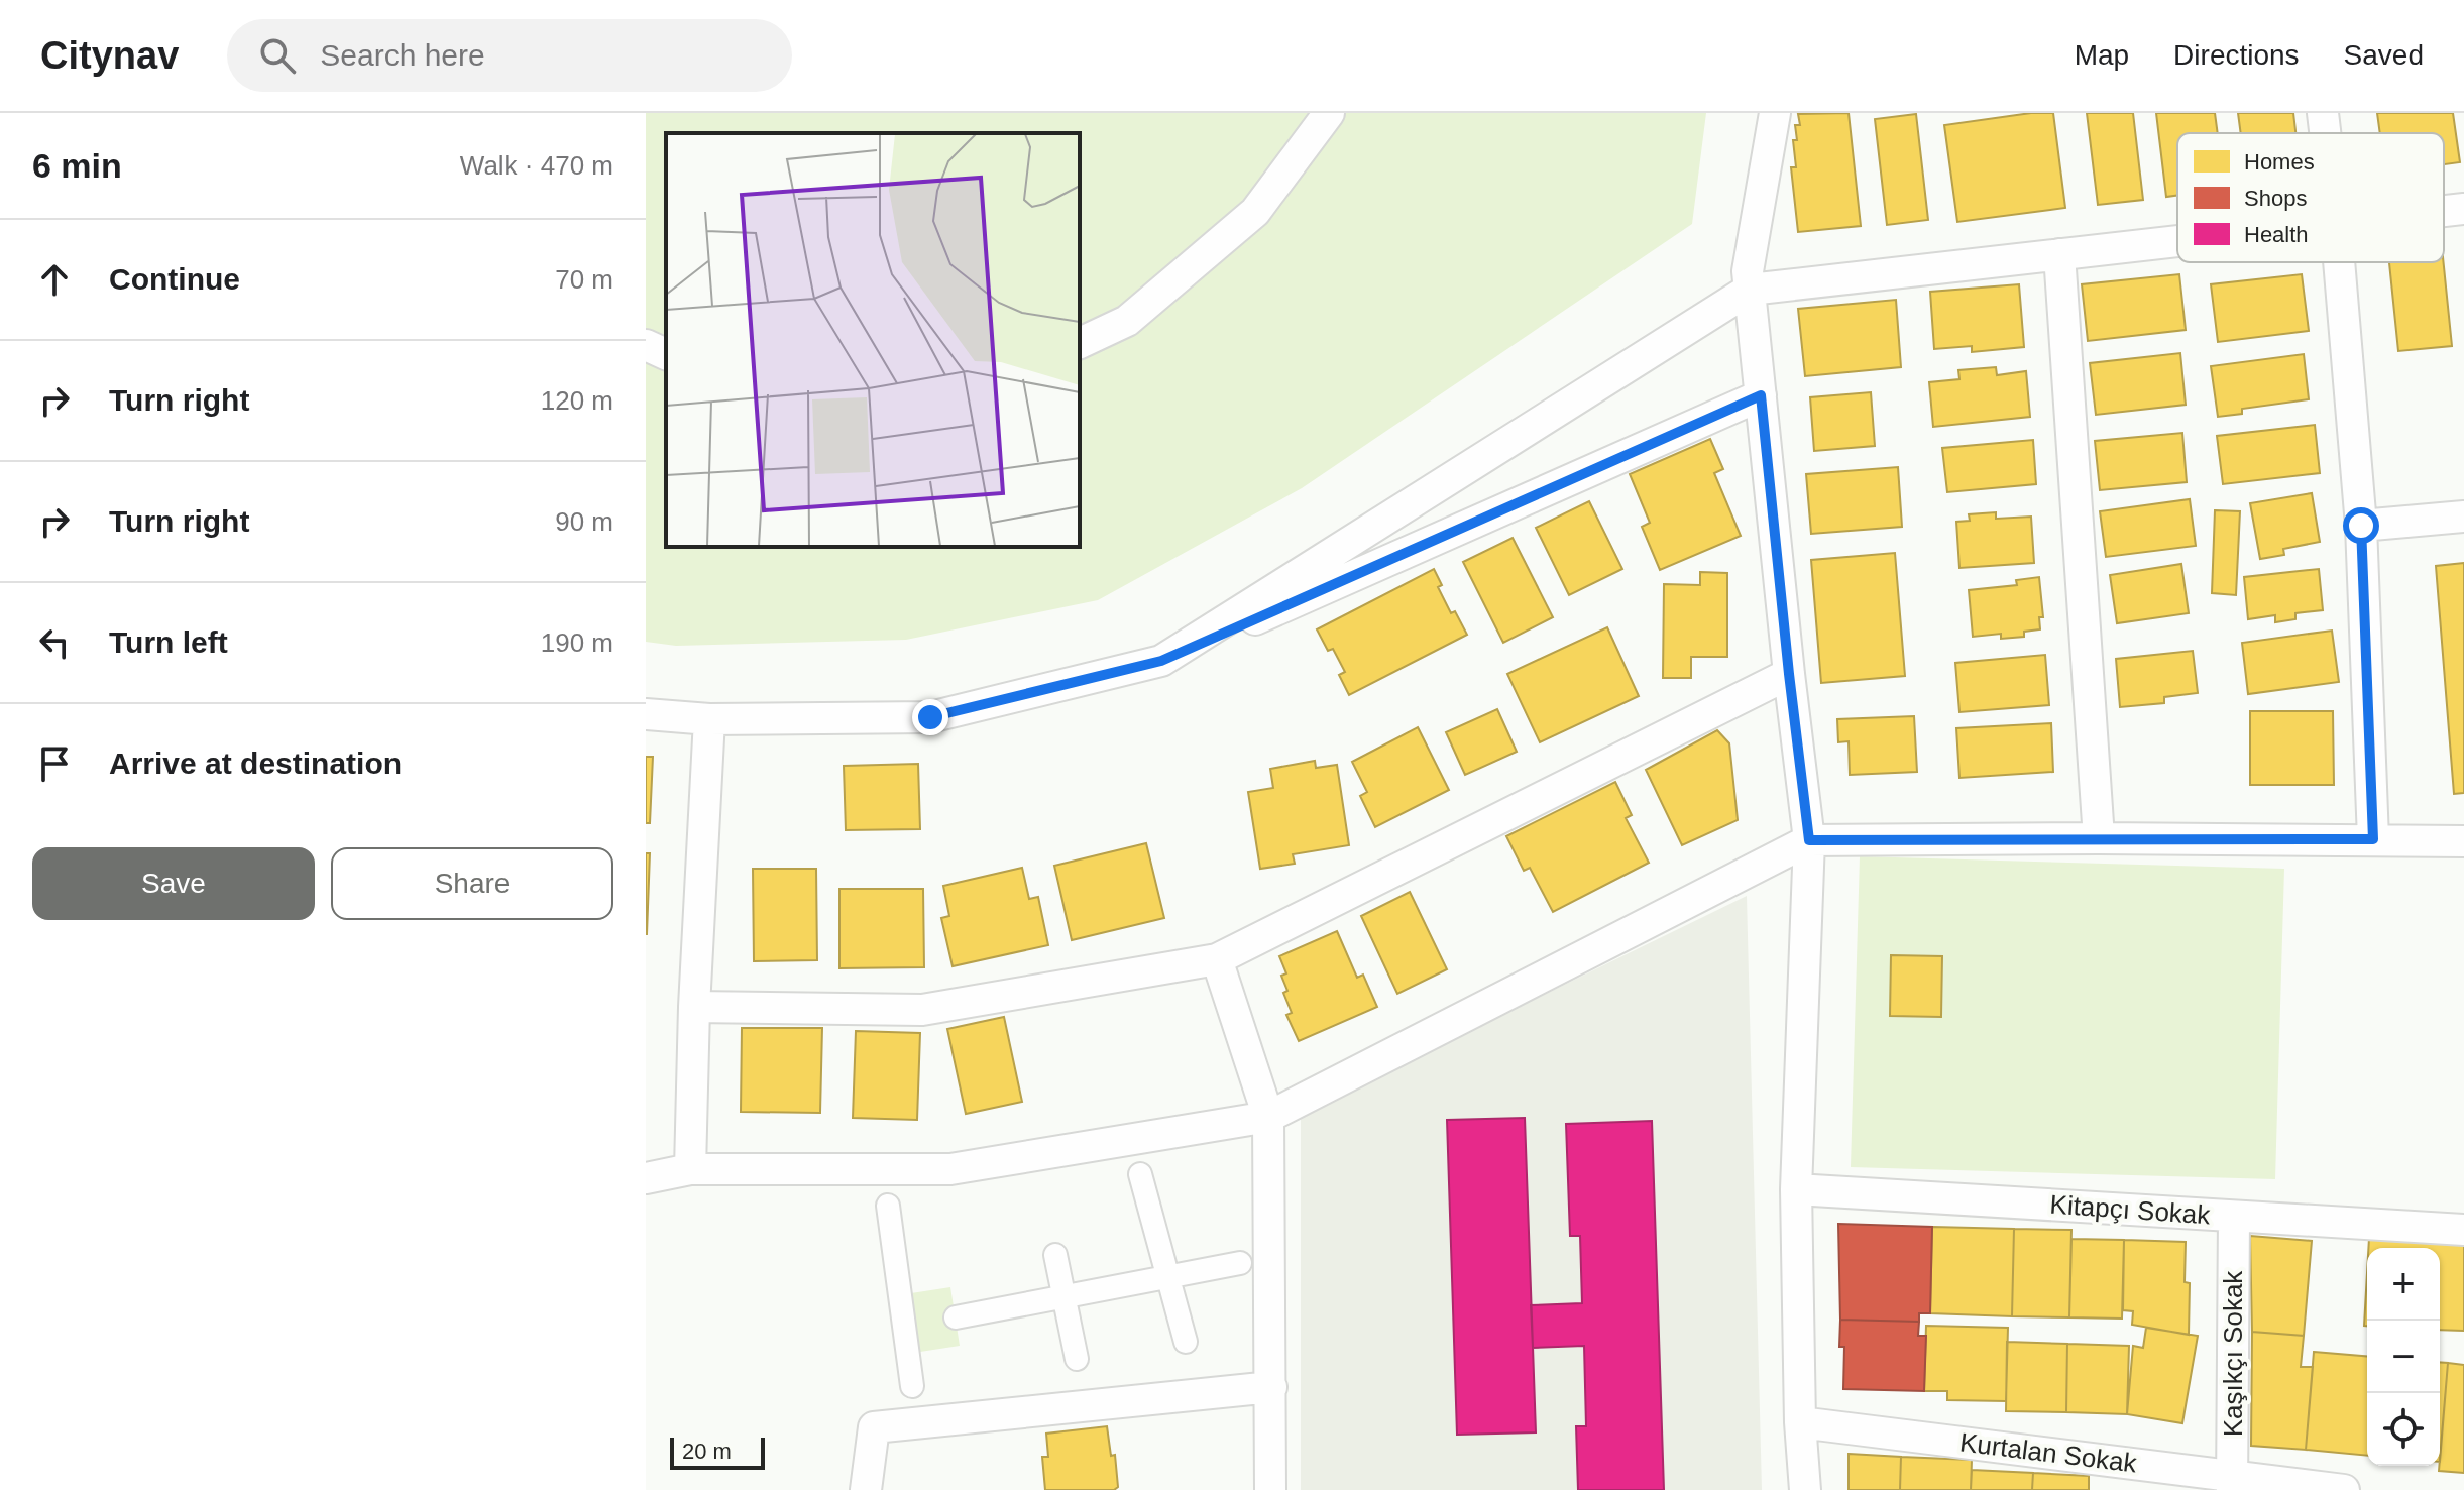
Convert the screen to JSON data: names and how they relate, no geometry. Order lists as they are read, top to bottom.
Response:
{
  "streets": {
    "street": ["Kitapçı Sokak", "Kaşıkçı Sokak", "Kurtalan Sokak"]
  },
  "crossings": [
    ["Kitapçı Sokak", "Kaşıkçı Sokak"],
    ["Kaşıkçı Sokak", "Kurtalan Sokak"]
  ],
  "legend": ["Homes", "Shops", "Health"],
  "scale_bar": "20 m",
  "page": {
    "header": "Citynav",
    "search": "Search here",
    "nav": ["Map", "Directions", "Saved"],
    "heading": ["6 min", "Walk · 470 m"],
    "list": [
      ["Continue", "70 m"],
      ["Turn right", "120 m"],
      ["Turn right", "90 m"],
      ["Turn left", "190 m"],
      "Arrive at destination"
    ],
    "buttons": ["Save", "Share"],
    "map_buttons": ["+", "−"],
    "scale": "20 m"
  }
}
